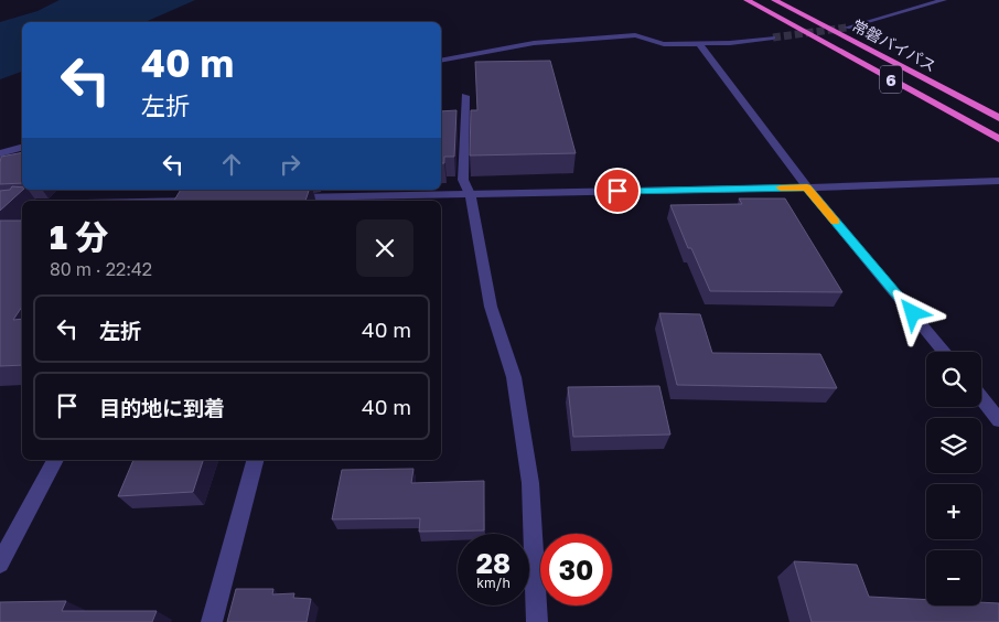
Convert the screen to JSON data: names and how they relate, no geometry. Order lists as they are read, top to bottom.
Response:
{
  "streets": {
    "highway": ["常磐バイパス", "6"]
  },
  "page": {
    "turn": ["40 m", "左折"],
    "heading": ["1 分", "80 m · 22:42"],
    "list": [
      {
        "name": "左折",
        "value": "40 m"
      },
      {
        "name": "目的地に到着",
        "value": "40 m"
      }
    ],
    "map_buttons": ["+", "−"],
    "speed": "28 km/h",
    "limit": "30"
  }
}
